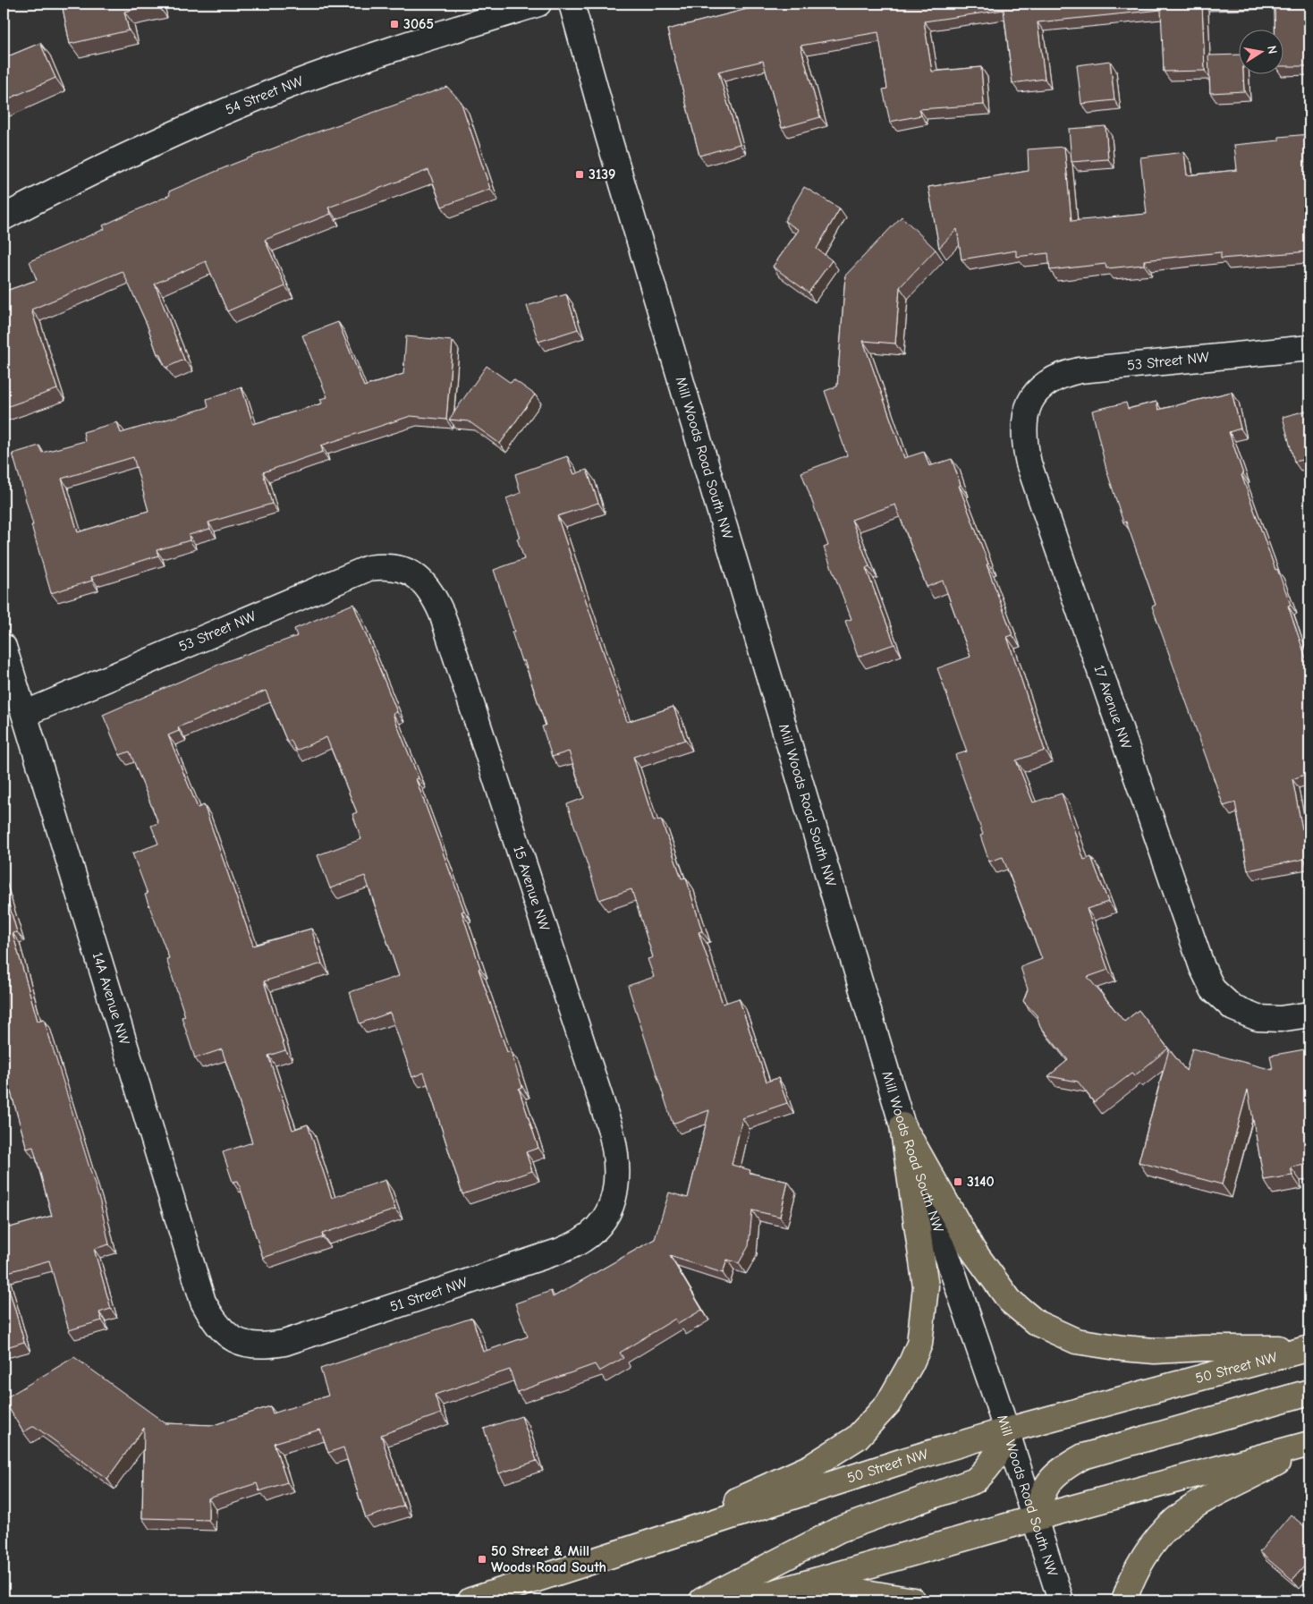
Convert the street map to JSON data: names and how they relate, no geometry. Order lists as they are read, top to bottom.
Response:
{
  "streets": {
    "main road": ["50 Street NW"],
    "street": [
      "54 Street NW",
      "53 Street NW",
      "Mill Woods Road South NW",
      "17 Avenue NW",
      "15 Avenue NW",
      "14A Avenue NW",
      "51 Street NW"
    ]
  },
  "crossings": [
    ["53 Street NW", "17 Avenue NW"],
    ["53 Street NW", "15 Avenue NW"],
    ["53 Street NW", "14A Avenue NW"],
    ["Mill Woods Road South NW", "50 Street NW"],
    ["15 Avenue NW", "51 Street NW"],
    ["14A Avenue NW", "51 Street NW"]
  ],
  "places": {
    "transit": [
      "3065",
      "3139",
      "3140",
      "50 Street & Mill Woods Road South"
    ]
  },
  "north": "right"
}
